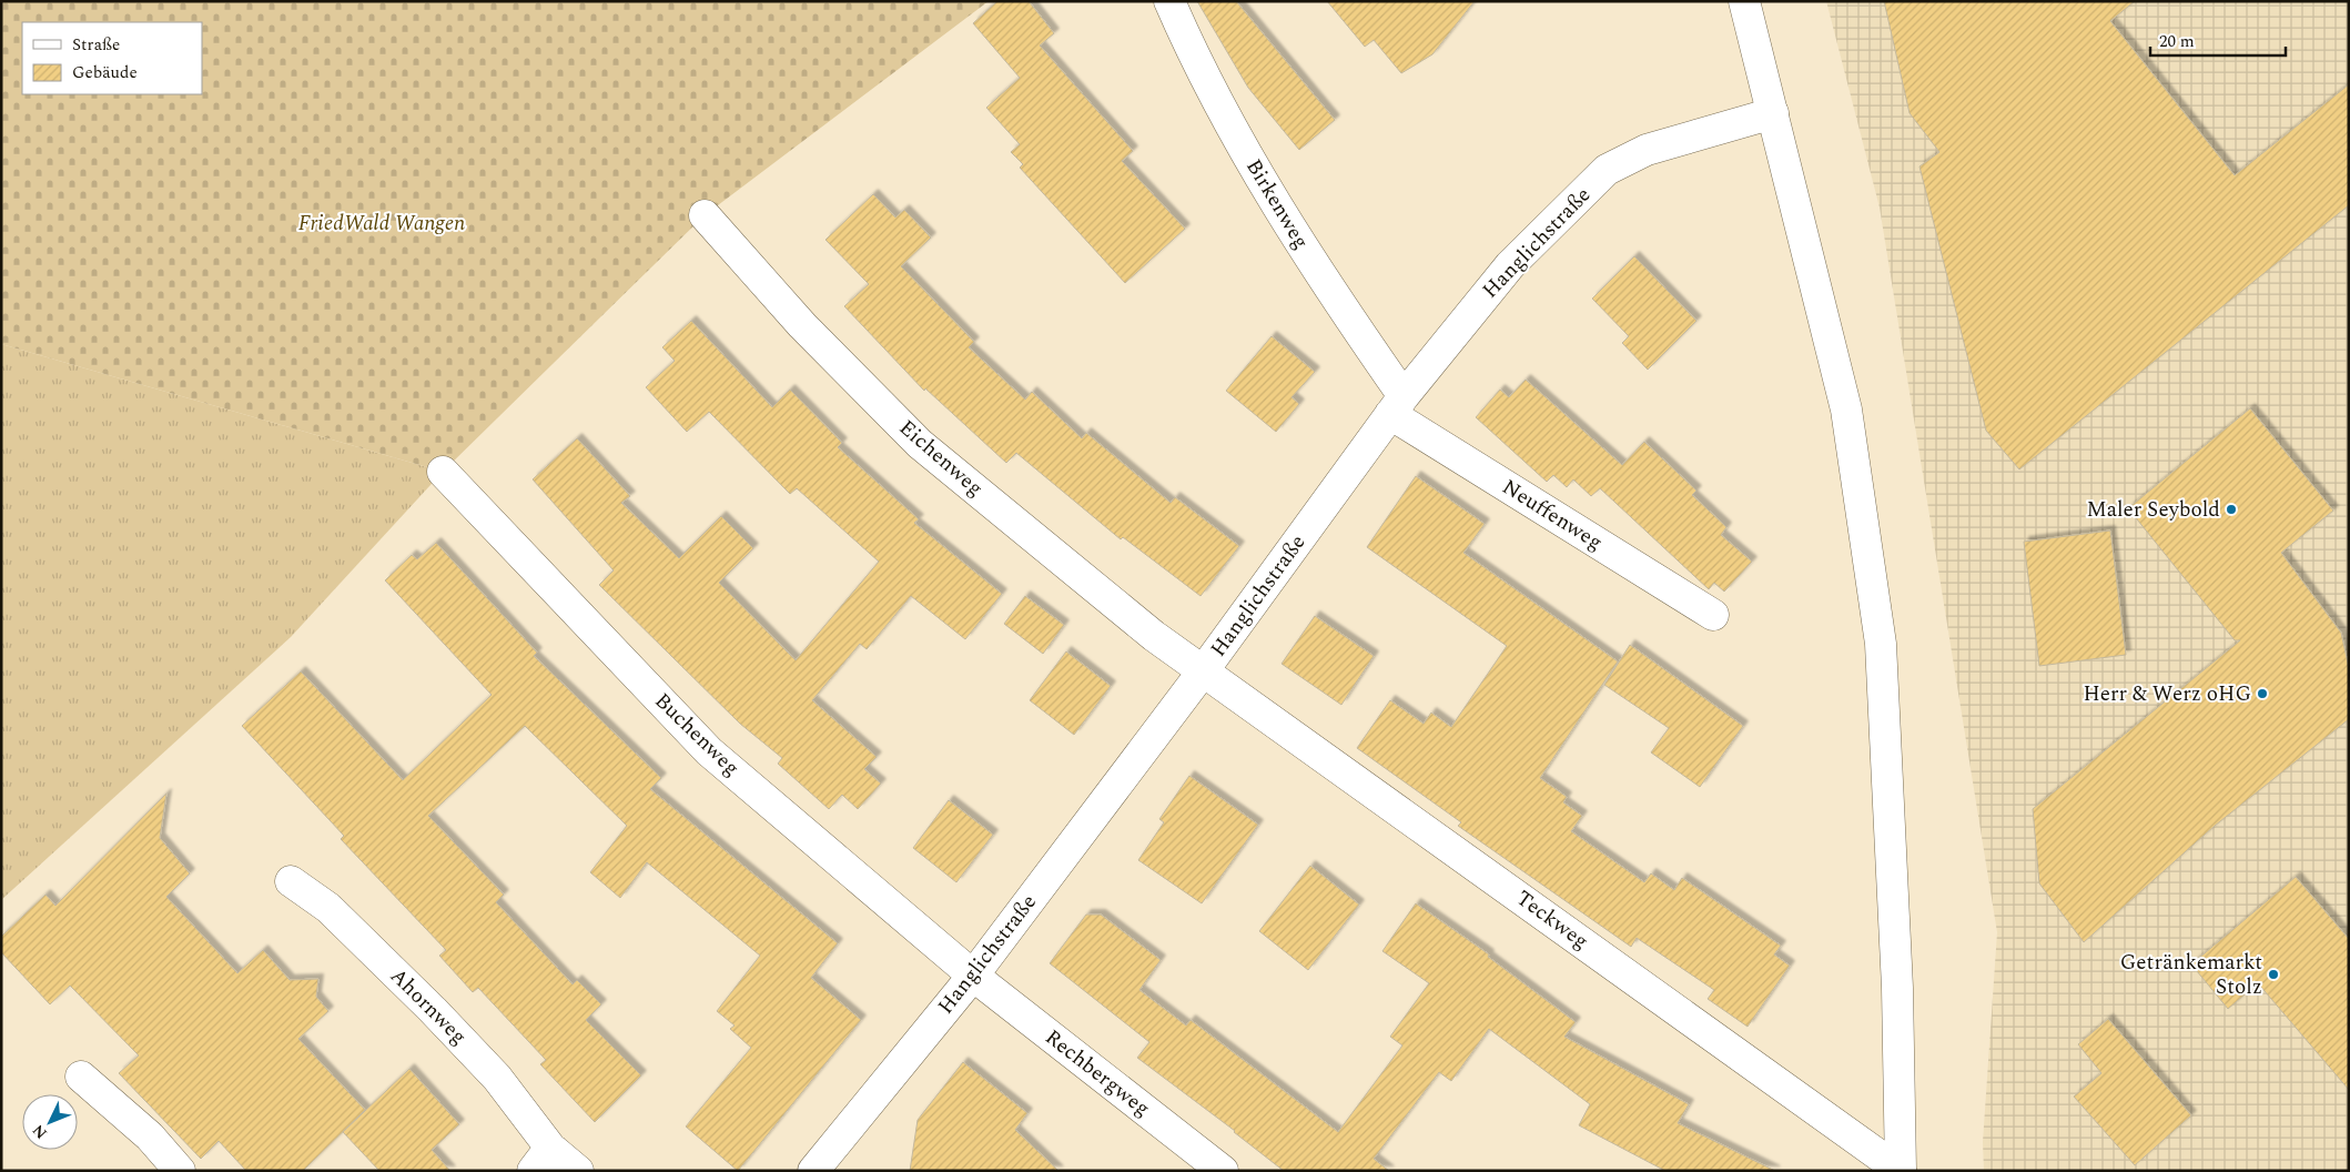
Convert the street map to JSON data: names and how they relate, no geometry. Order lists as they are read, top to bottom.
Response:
{
  "streets": {
    "street": [
      "Birkenweg",
      "Hanglichstraße",
      "Eichenweg",
      "Neuffenweg",
      "Buchenweg",
      "Teckweg",
      "Ahornweg",
      "Rechbergweg"
    ]
  },
  "crossings": [
    ["Birkenweg", "Hanglichstraße"],
    ["Birkenweg", "Neuffenweg"],
    ["Hanglichstraße", "Eichenweg"],
    ["Hanglichstraße", "Neuffenweg"],
    ["Hanglichstraße", "Buchenweg"],
    ["Hanglichstraße", "Teckweg"],
    ["Hanglichstraße", "Rechbergweg"],
    ["Eichenweg", "Teckweg"],
    ["Buchenweg", "Rechbergweg"]
  ],
  "parks": ["FriedWald Wangen"],
  "places": ["Maler Seybold", "Herr & Werz oHG", "Getränkemarkt Stolz"],
  "legend": ["Straße", "Gebäude"],
  "scale_bar": "20 m",
  "north": "bottom left"
}
